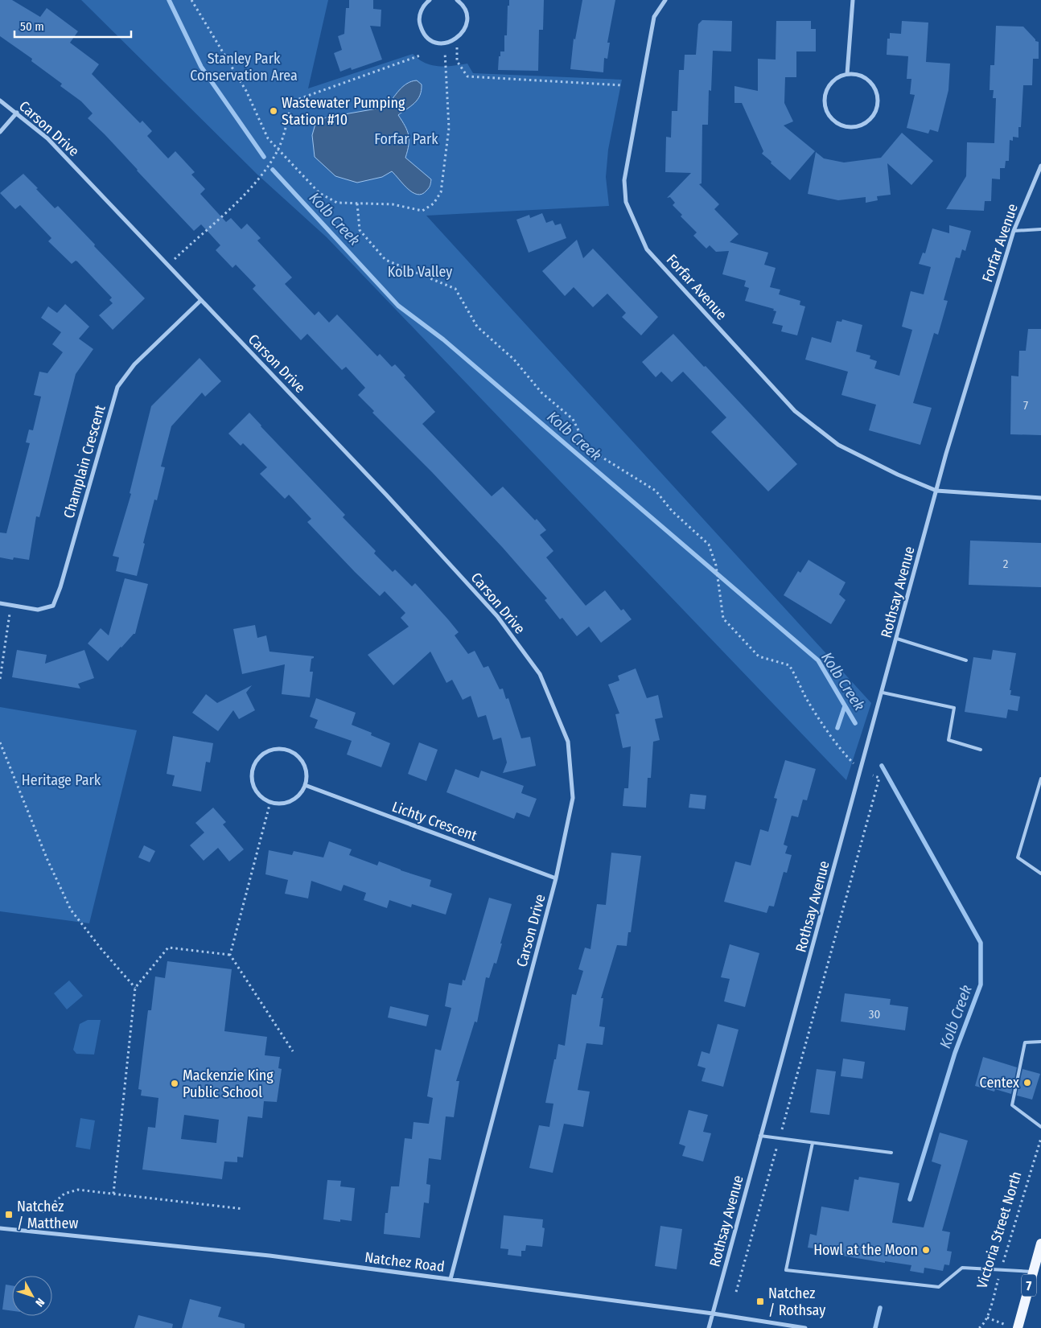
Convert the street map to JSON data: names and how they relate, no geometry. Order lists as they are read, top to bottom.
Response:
{
  "streets": {
    "main road": ["7"],
    "street": [
      "Carson Drive",
      "Forfar Avenue",
      "Champlain Crescent",
      "Rothsay Avenue",
      "Lichty Crescent",
      "Natchez Road"
    ],
    "path": ["Victoria Street North"]
  },
  "crossings": [
    ["Carson Drive", "Champlain Crescent"],
    ["Carson Drive", "Lichty Crescent"],
    ["Carson Drive", "Natchez Road"],
    ["Forfar Avenue", "Rothsay Avenue"],
    ["Rothsay Avenue", "Natchez Road"]
  ],
  "water": ["Kolb Creek"],
  "parks": [
    "Stanley Park Conservation Area",
    "Forfar Park",
    "Kolb Valley",
    "Heritage Park"
  ],
  "places": {
    "other": [
      "Wastewater Pumping Station #10",
      "Centex",
      "Mackenzie King Public School",
      "Howl at the Moon"
    ],
    "transit": ["Natchez / Matthew", "Natchez / Rothsay"]
  },
  "house_numbers": ["7", "2", "30"],
  "scale_bar": "50 m",
  "north": "bottom right"
}
